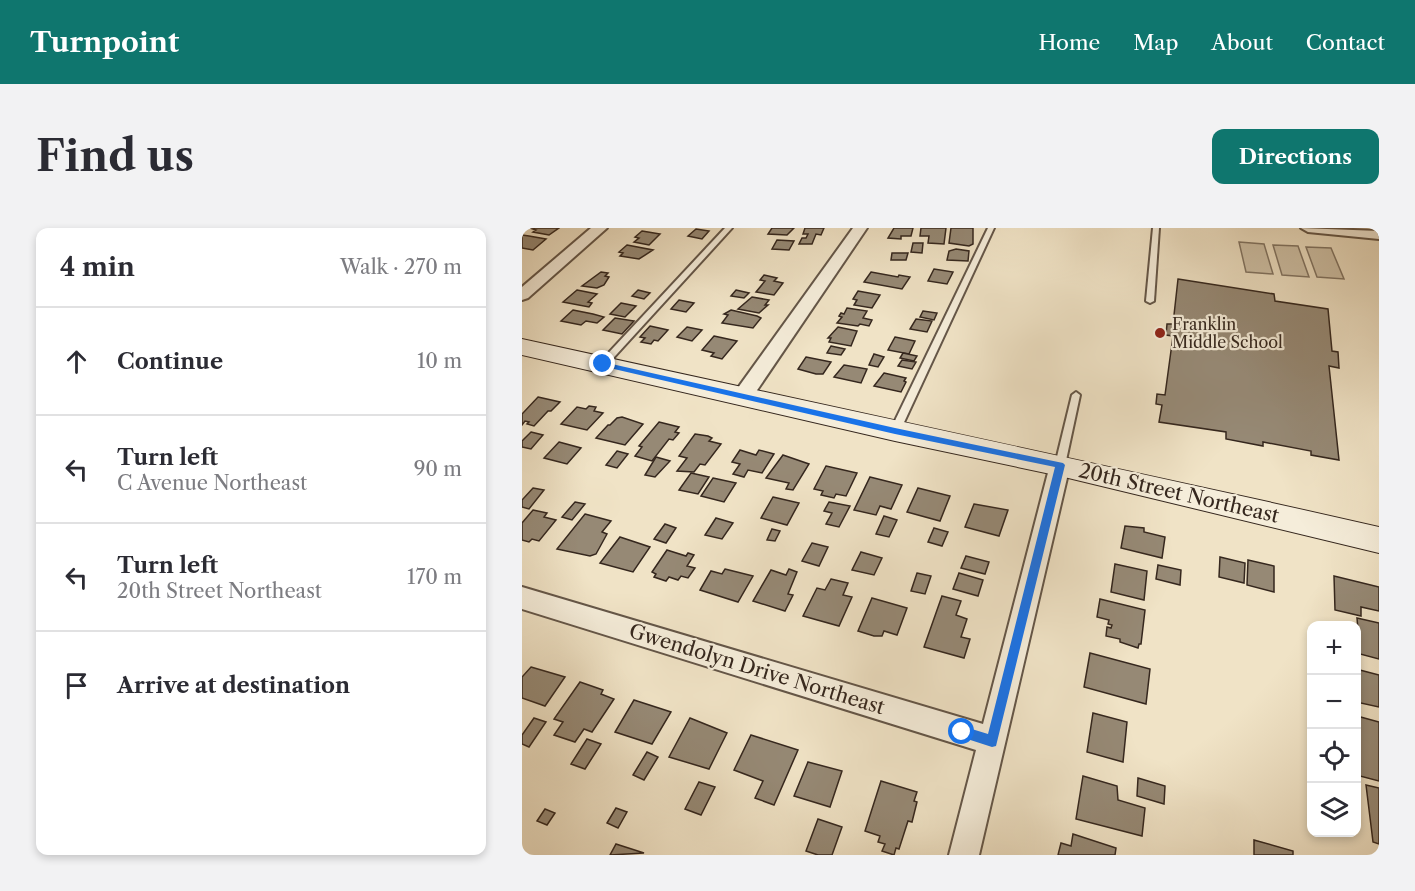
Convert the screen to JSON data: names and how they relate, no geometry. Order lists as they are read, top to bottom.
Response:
{
  "streets": {
    "street": ["20th Street Northeast", "Gwendolyn Drive Northeast"]
  },
  "places": ["Franklin Middle School"],
  "page": {
    "header": "Turnpoint",
    "nav": [
      "Home",
      "Map",
      "About",
      "Contact"
    ],
    "buttons": "Directions",
    "title": "Find us",
    "heading": ["4 min", "Walk · 270 m"],
    "list": [
      ["Continue", "10 m"],
      ["Turn left", "C Avenue Northeast", "90 m"],
      ["Turn left", "20th Street Northeast", "170 m"],
      "Arrive at destination"
    ],
    "map_buttons": ["+", "−"]
  }
}
